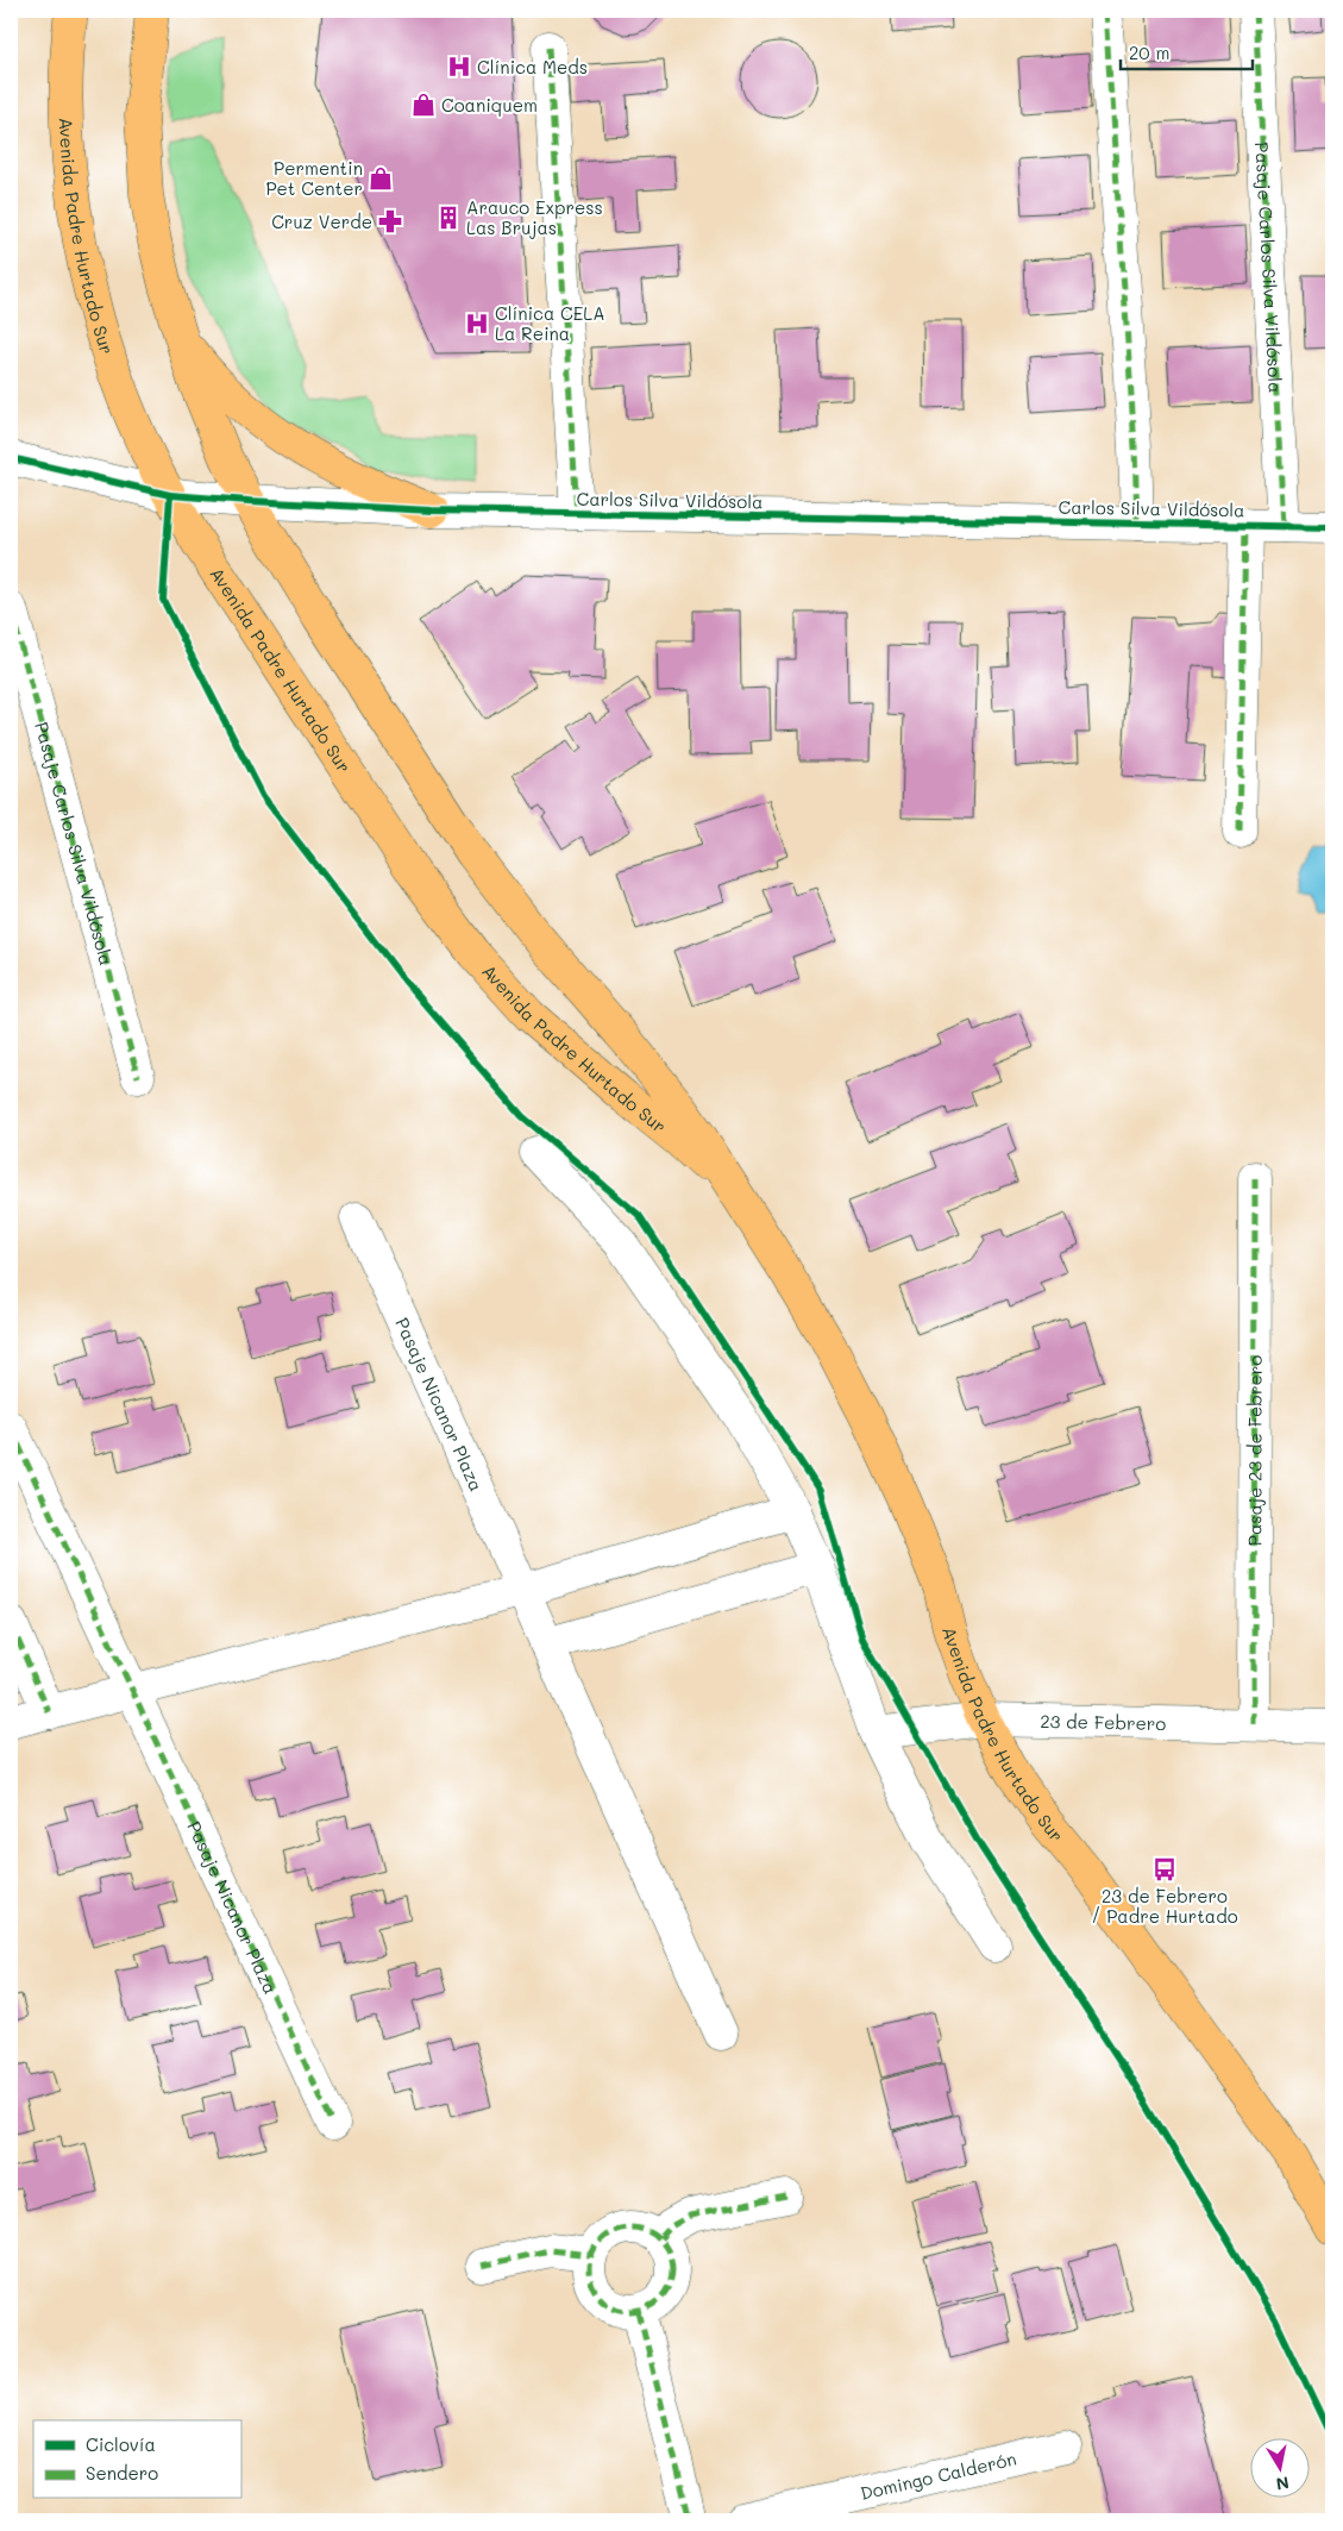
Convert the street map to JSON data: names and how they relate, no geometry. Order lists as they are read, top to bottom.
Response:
{
  "streets": {
    "main road": ["Avenida Padre Hurtado Sur"],
    "street": [
      "Pasaje Carlos Silva Vildósola",
      "Carlos Silva Vildósola",
      "Pasaje Nicanor Plaza",
      "Pasaje 23 de Febrero",
      "23 de Febrero",
      "Domingo Calderón"
    ]
  },
  "crossings": [
    ["Avenida Padre Hurtado Sur", "Carlos Silva Vildósola"],
    ["Avenida Padre Hurtado Sur", "23 de Febrero"],
    ["Pasaje Carlos Silva Vildósola", "Carlos Silva Vildósola"],
    ["Pasaje 23 de Febrero", "23 de Febrero"]
  ],
  "places": {
    "hospital": ["Clínica Meds", "Clínica CELA La Reina"],
    "shop": ["Coaniquem", "Permentin Pet Center"],
    "building": ["Arauco Express Las Brujas"],
    "pharmacy": ["Cruz Verde"],
    "bus stop": ["23 de Febrero / Padre Hurtado"]
  },
  "legend": ["Ciclovía", "Sendero"],
  "scale_bar": "20 m",
  "north": "bottom"
}
